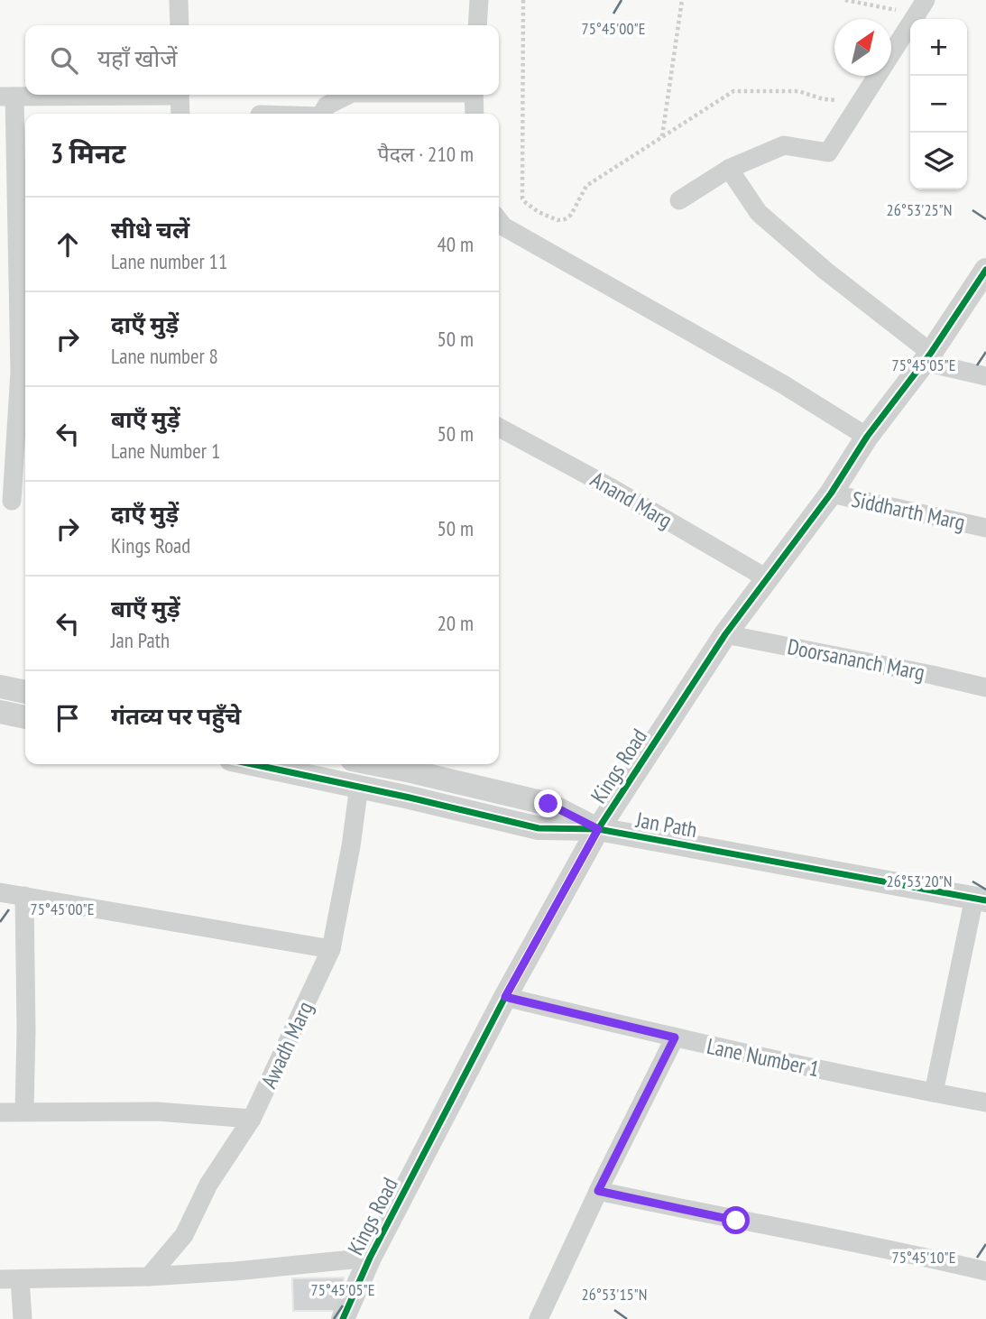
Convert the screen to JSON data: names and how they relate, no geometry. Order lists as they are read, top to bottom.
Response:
{
  "streets": {
    "street": [
      "Anand Marg",
      "Siddharth Marg",
      "Doorsananch Marg",
      "Kings Road",
      "Jan Path",
      "Awadh Marg",
      "Lane Number 1"
    ]
  },
  "crossings": [
    ["Anand Marg", "Kings Road"],
    ["Siddharth Marg", "Kings Road"],
    ["Doorsananch Marg", "Kings Road"],
    ["Kings Road", "Jan Path"],
    ["Kings Road", "Lane Number 1"],
    ["Jan Path", "Awadh Marg"]
  ],
  "north": "top right",
  "page": {
    "map_buttons": ["+", "−"],
    "search": "यहाँ खोजें",
    "heading": ["3 मिनट", "पैदल · 210 m"],
    "list": [
      ["सीधे चलें", "Lane number 11", "40 m"],
      ["दाएँ मुड़ें", "Lane number 8", "50 m"],
      ["बाएँ मुड़ें", "Lane Number 1", "50 m"],
      ["दाएँ मुड़ें", "Kings Road", "50 m"],
      ["बाएँ मुड़ें", "Jan Path", "20 m"],
      "गंतव्य पर पहुँचे"
    ]
  },
  "coordinates": [
    "75°45'00\"E",
    "26°53'25\"N",
    "75°45'05\"E",
    "26°53'20\"N",
    "75°45'10\"E",
    "26°53'15\"N"
  ]
}
